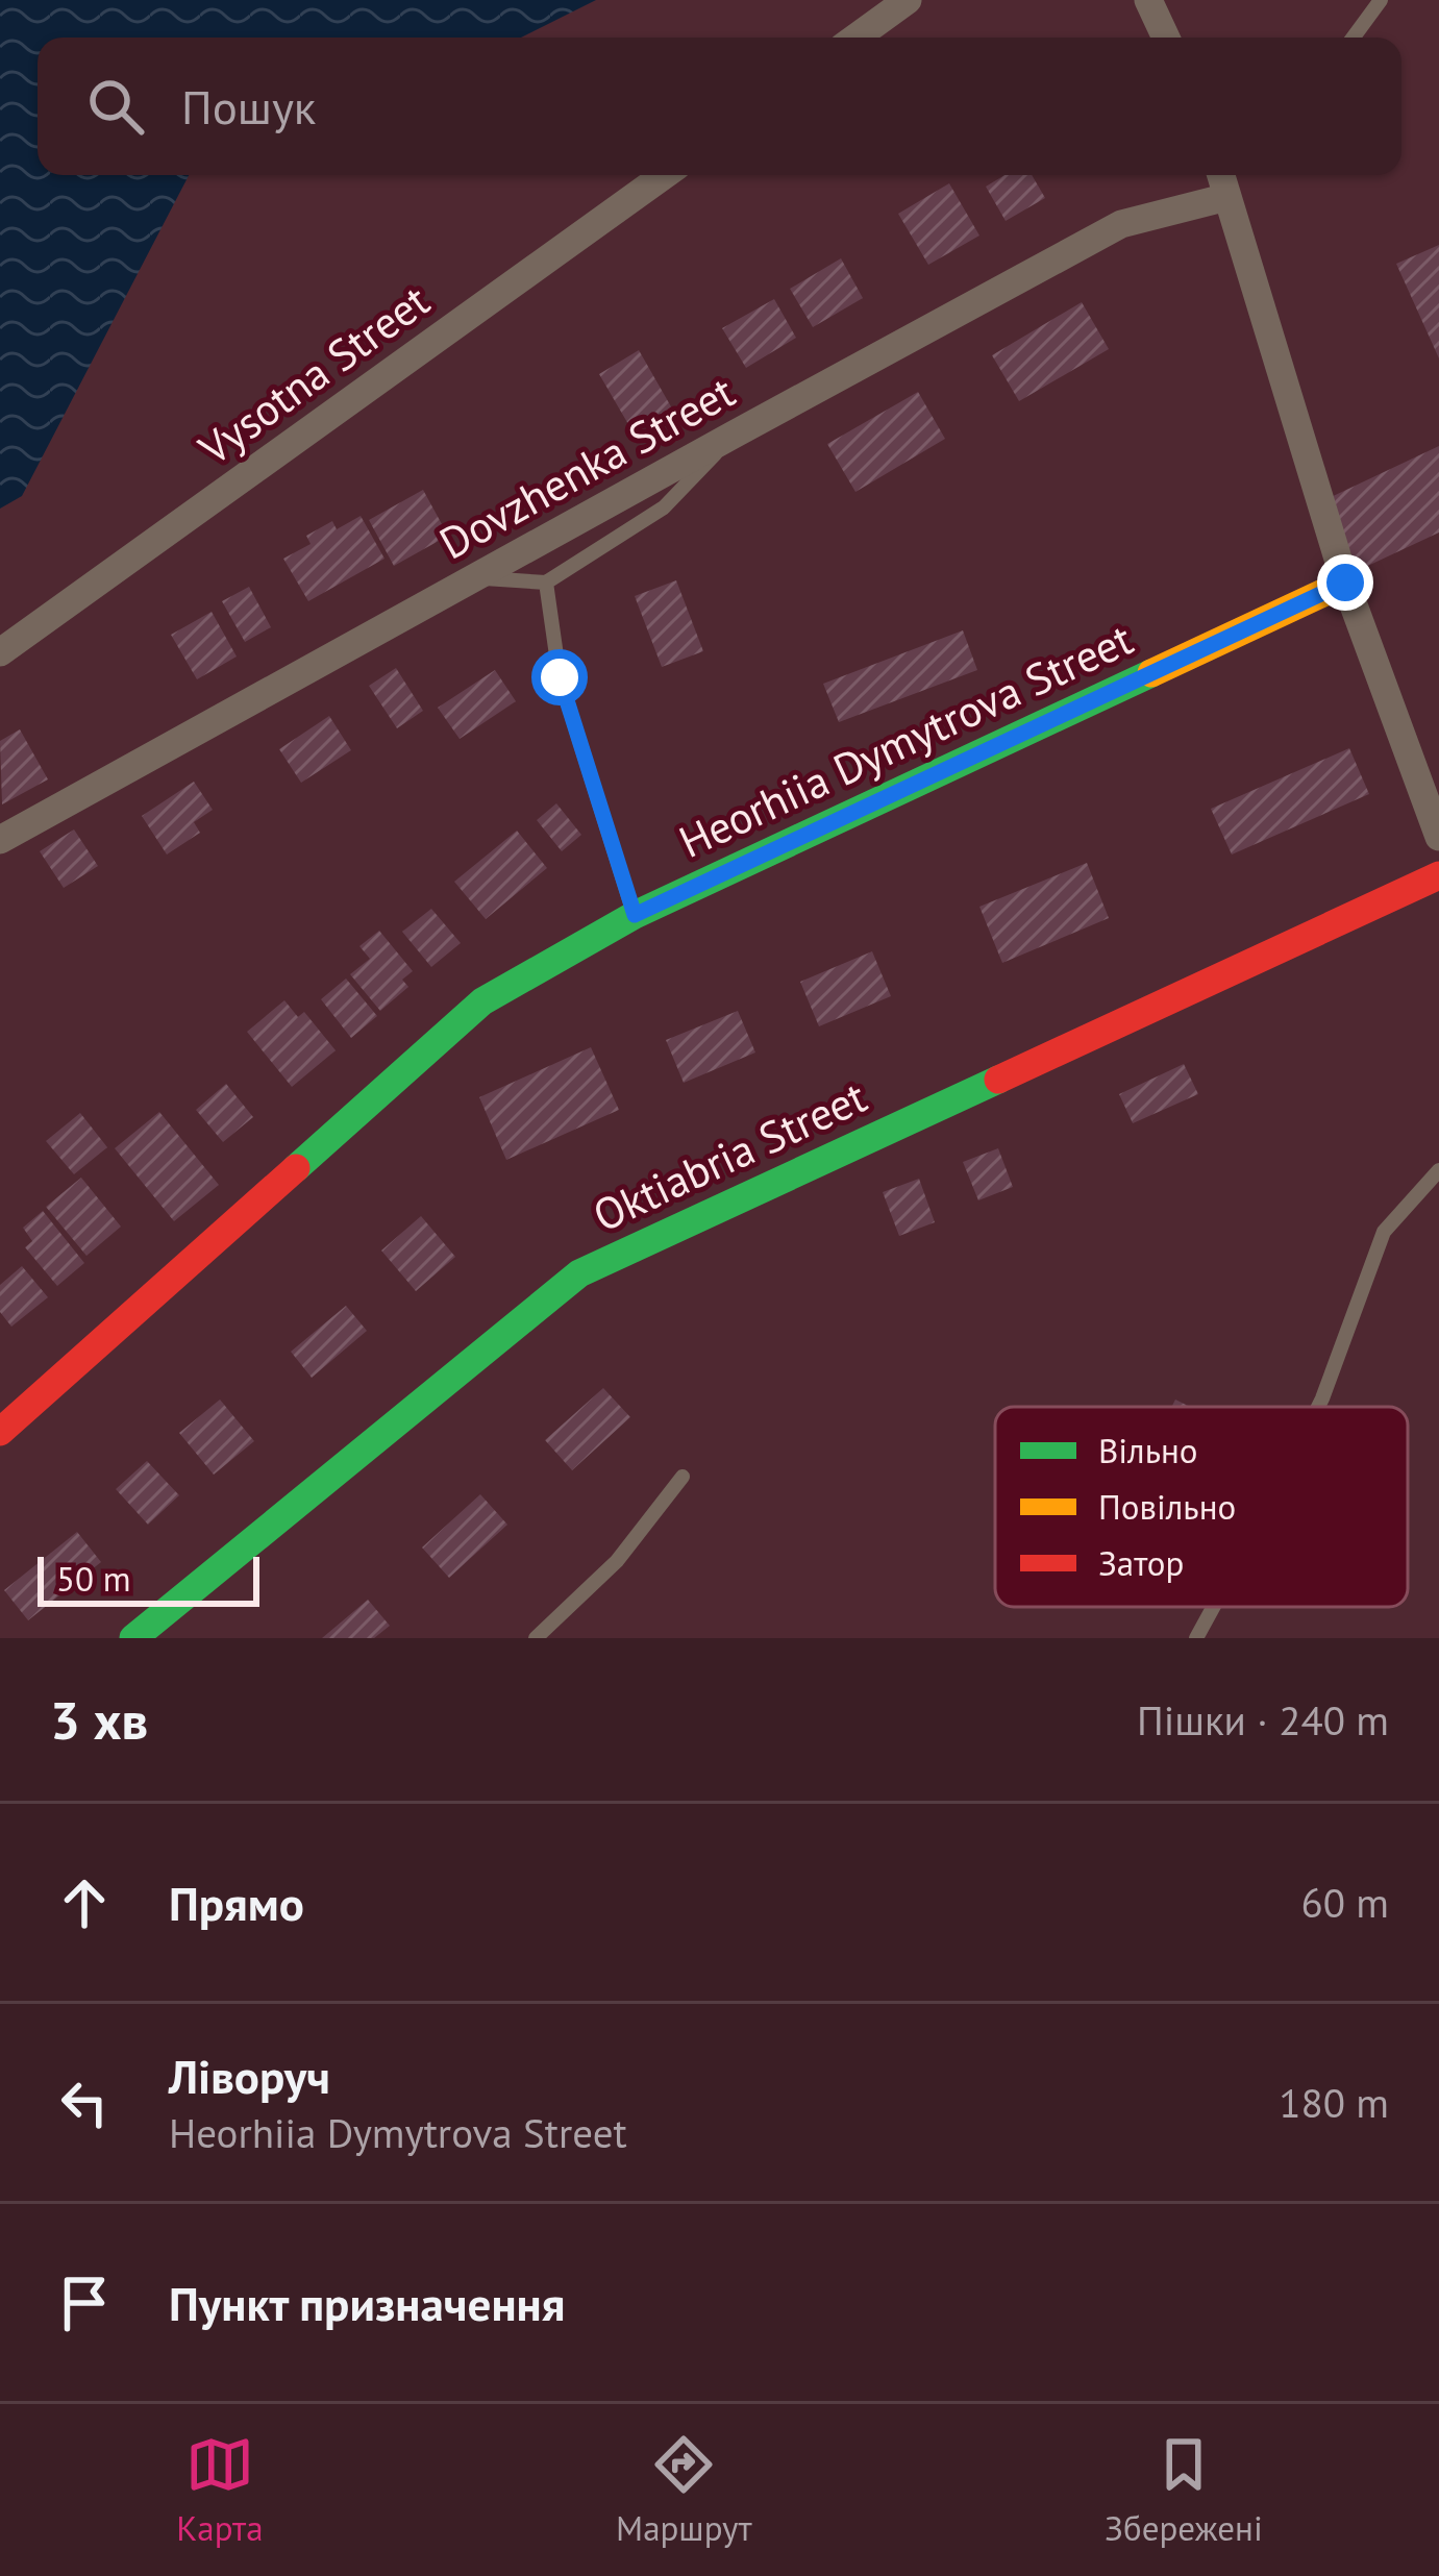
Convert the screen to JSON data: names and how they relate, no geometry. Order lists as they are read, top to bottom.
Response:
{
  "streets": {
    "street": [
      "Vysotna Street",
      "Dovzhenka Street",
      "Heorhiia Dymytrova Street",
      "Oktiabria Street"
    ]
  },
  "legend": ["Вільно", "Повільно", "Затор"],
  "scale_bar": "50 m",
  "page": {
    "search": "Пошук",
    "scale": "50 m",
    "heading": ["3 хв", "Пішки · 240 m"],
    "list": [
      ["Прямо", "60 m"],
      ["Ліворуч", "Heorhiia Dymytrova Street", "180 m"],
      "Пункт призначення"
    ],
    "nav": ["Карта", "Маршрут", "Збережені"]
  }
}
